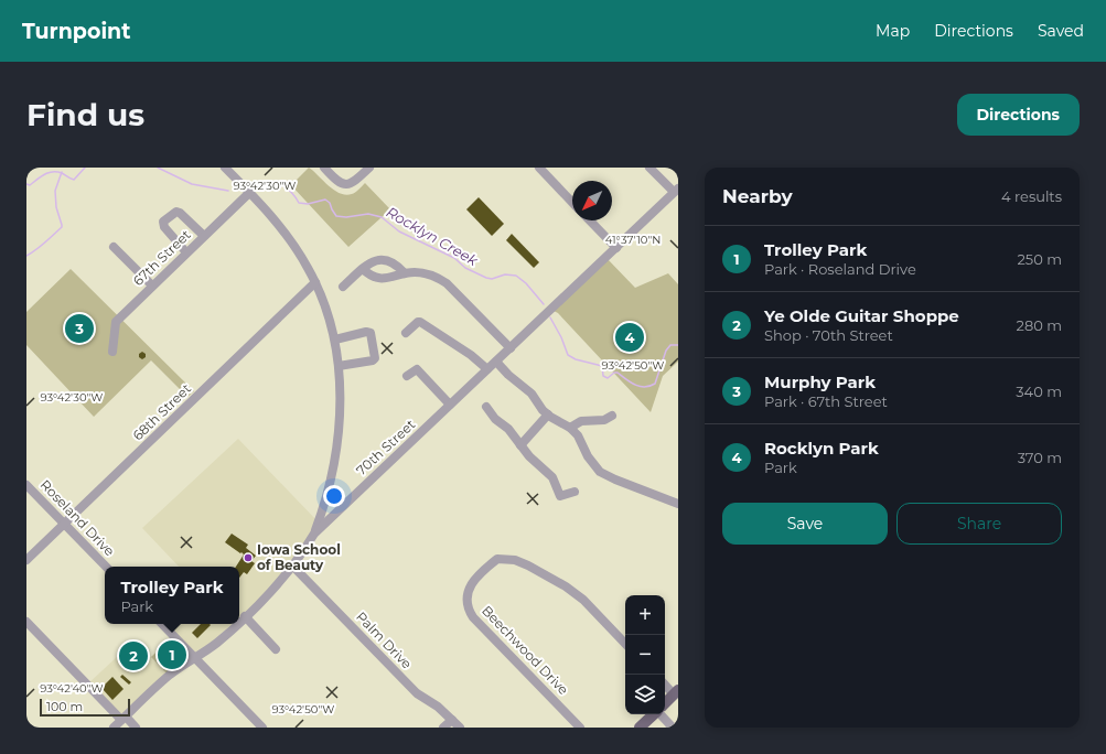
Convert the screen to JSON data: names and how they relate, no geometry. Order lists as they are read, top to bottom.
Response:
{
  "streets": {
    "street": [
      "67th Street",
      "68th Street",
      "70th Street",
      "Roseland Drive",
      "Palm Drive",
      "Beechwood Drive"
    ]
  },
  "crossings": [
    ["68th Street", "Roseland Drive"],
    ["70th Street", "Palm Drive"]
  ],
  "water": ["Rocklyn Creek"],
  "places": ["Iowa School of Beauty"],
  "scale_bar": "100 m",
  "north": "bottom left",
  "page": {
    "header": "Turnpoint",
    "nav": ["Map", "Directions", "Saved"],
    "buttons": [
      "Directions",
      ["Save", "Share"]
    ],
    "title": "Find us",
    "heading": ["Nearby", "4 results"],
    "list": [
      {
        "mark": "1",
        "name": "Trolley Park",
        "note": "Park · Roseland Drive",
        "value": "250 m"
      },
      {
        "mark": "2",
        "name": "Ye Olde Guitar Shoppe",
        "note": "Shop · 70th Street",
        "value": "280 m"
      },
      {
        "mark": "3",
        "name": "Murphy Park",
        "note": "Park · 67th Street",
        "value": "340 m"
      },
      {
        "mark": "4",
        "name": "Rocklyn Park",
        "note": "Park",
        "value": "370 m"
      }
    ],
    "pins": [
      "3",
      "4",
      "1",
      "2"
    ],
    "popup": ["Trolley Park", "Park"],
    "map_buttons": ["+", "−"],
    "scale": "100 m"
  },
  "coordinates": [
    "93°42'30\"W",
    "41°37'10\"N",
    "93°42'50\"W",
    "93°42'40\"W"
  ]
}
